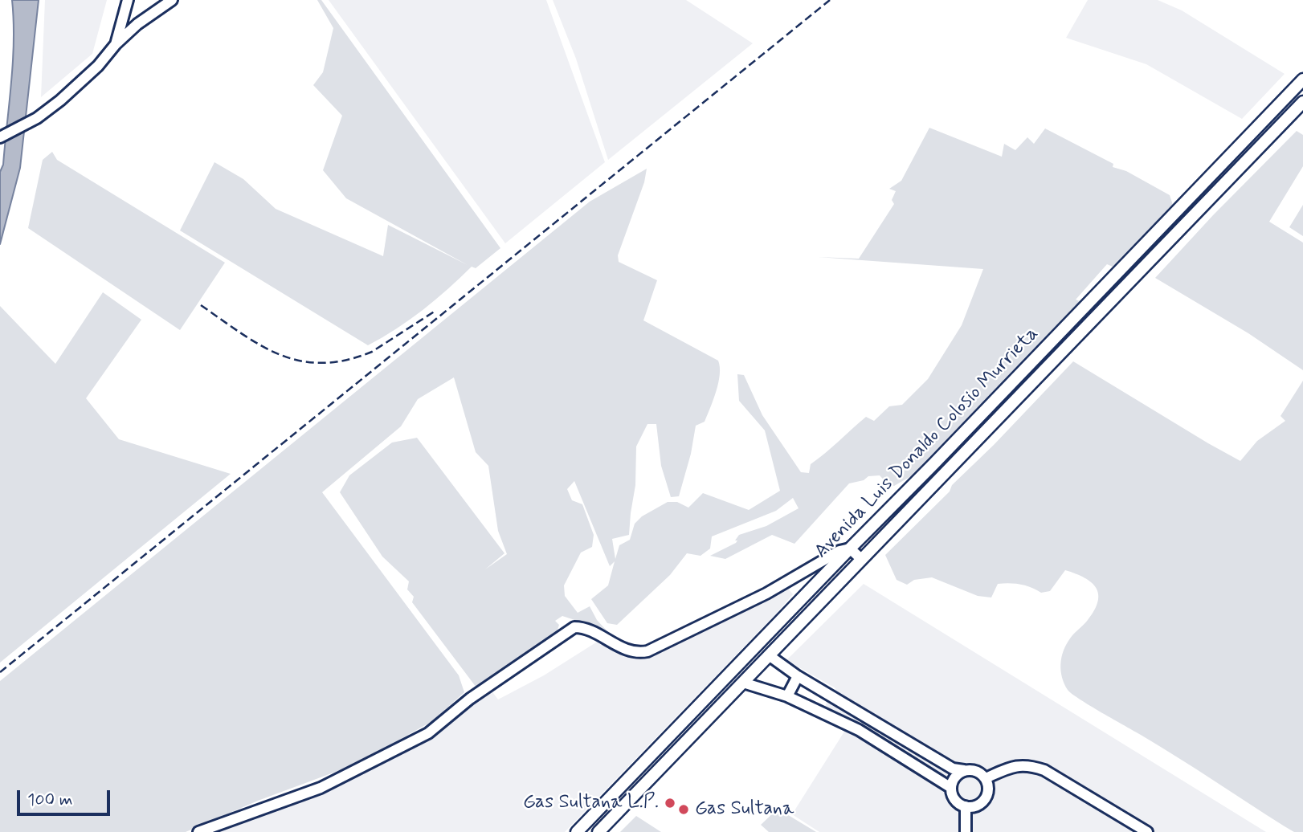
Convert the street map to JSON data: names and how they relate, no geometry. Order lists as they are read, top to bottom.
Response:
{
  "streets": {
    "main road": ["Avenida Luis Donaldo Colosio Murrieta"]
  },
  "places": ["Gas Sultana L.P.", "Gas Sultana"],
  "scale_bar": "100 m"
}
